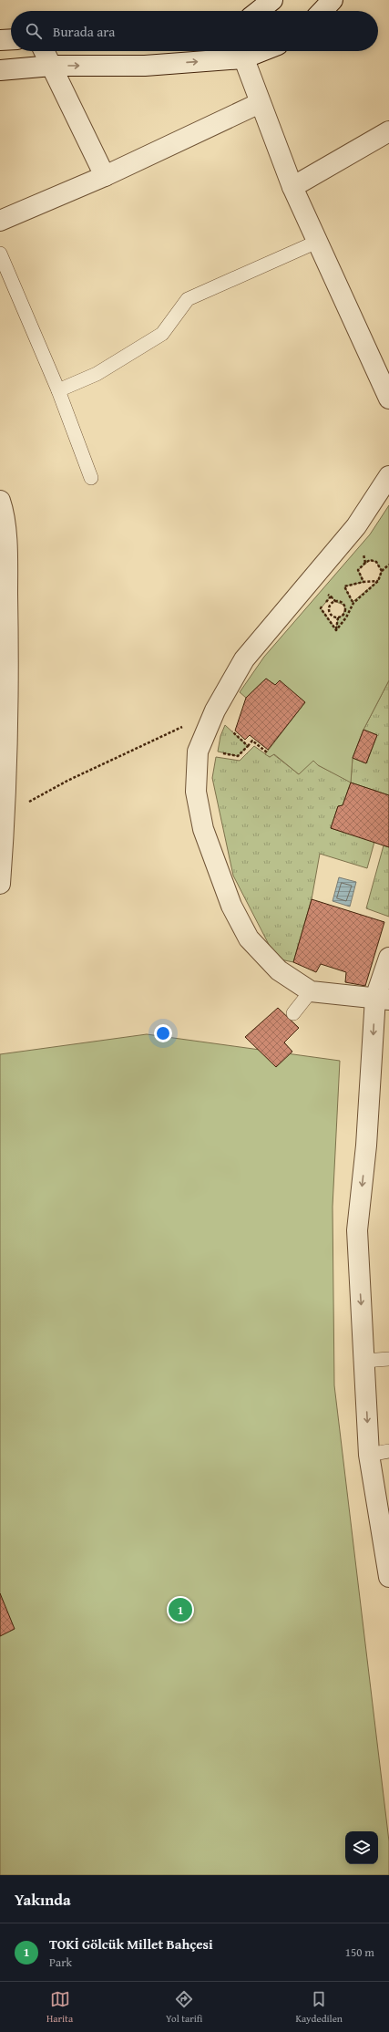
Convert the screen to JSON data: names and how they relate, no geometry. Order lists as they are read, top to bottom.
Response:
{
  "page": {
    "search": "Burada ara",
    "pins": "1",
    "heading": "Yakında",
    "list": [
      {
        "mark": "1",
        "name": "TOKİ Gölcük Millet Bahçesi",
        "note": "Park",
        "value": "150 m"
      }
    ],
    "nav": ["Harita", "Yol tarifi", "Kaydedilen"]
  }
}
